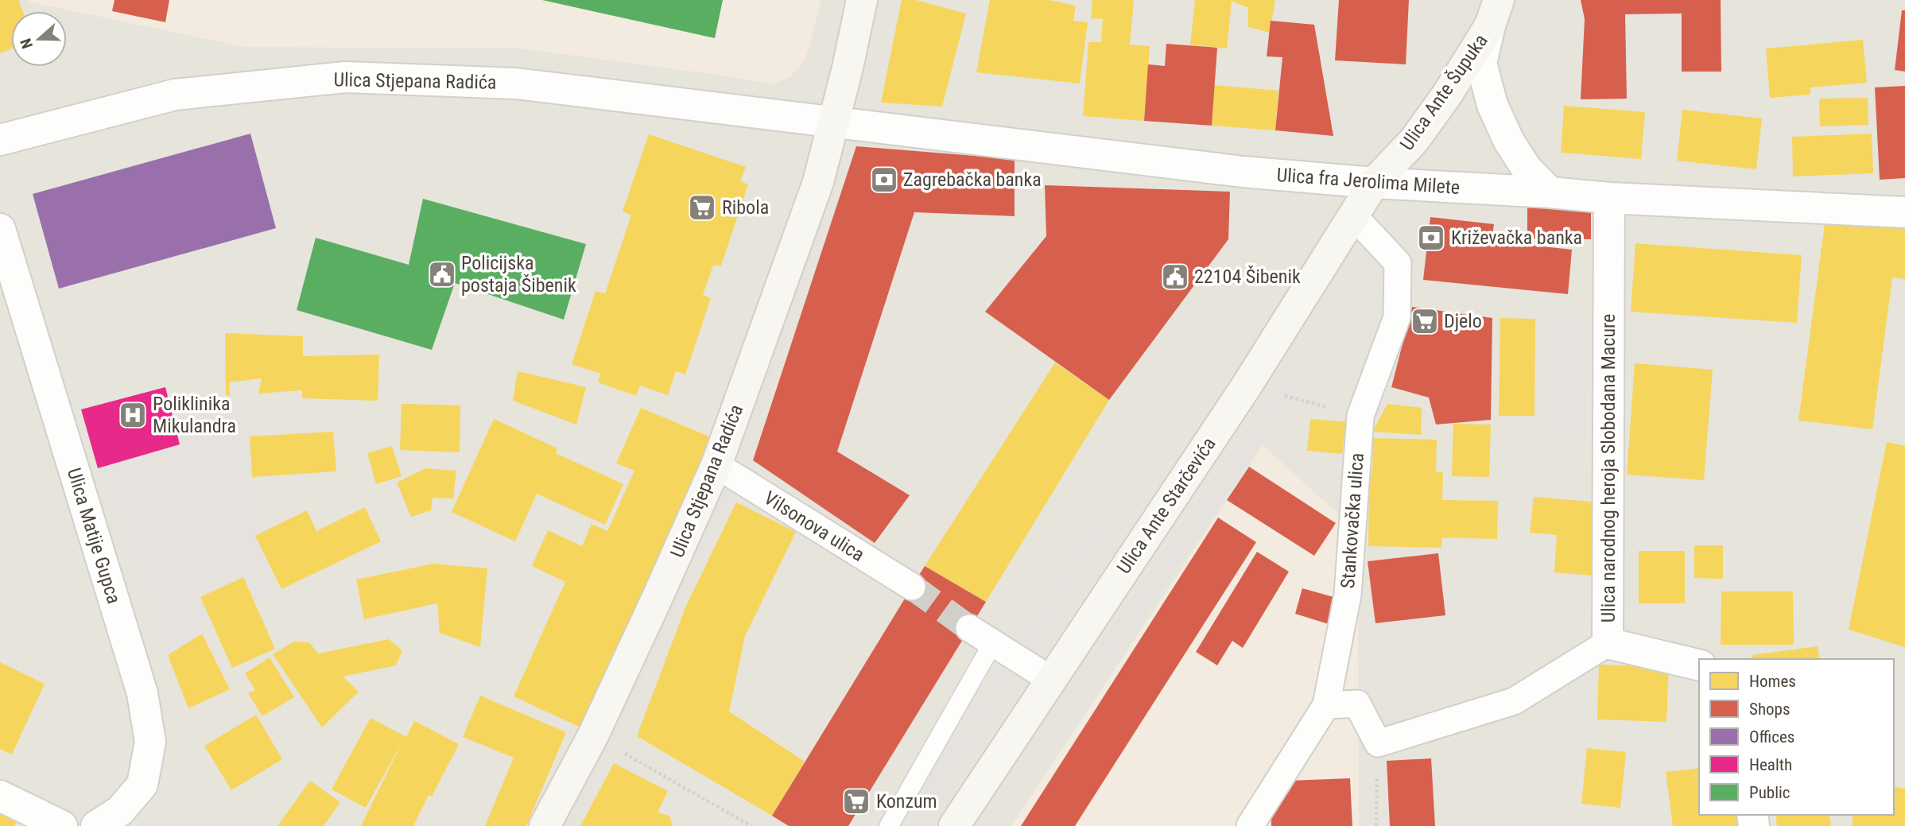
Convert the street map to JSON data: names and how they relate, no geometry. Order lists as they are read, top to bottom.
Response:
{
  "streets": {
    "main road": ["Ulica Stjepana Radića", "Ulica Ante Šupuka", "Ulica Ante Starčevića"],
    "street": [
      "Ulica fra Jerolima Milete",
      "Ulica narodnog heroja Slobodana Macure",
      "Stankovačka ulica",
      "Vilsonova ulica",
      "Ulica Matije Gupca"
    ]
  },
  "crossings": [
    ["Ulica Stjepana Radića", "Ulica fra Jerolima Milete"],
    ["Ulica Stjepana Radića", "Vilsonova ulica"],
    ["Ulica Ante Šupuka", "Ulica fra Jerolima Milete"],
    ["Ulica Ante Šupuka", "Ulica Ante Starčevića"],
    ["Ulica fra Jerolima Milete", "Ulica narodnog heroja Slobodana Macure"],
    ["Ulica fra Jerolima Milete", "Ulica Ante Starčevića"],
    ["Ulica Ante Starčevića", "Stankovačka ulica"]
  ],
  "places": {
    "bank": ["Zagrebačka banka", "Križevačka banka"],
    "supermarket": ["Ribola", "Djelo", "Konzum"],
    "public building": ["Policijska postaja Šibenik", "22104 Šibenik"],
    "hospital": ["Poliklinika Mikulandra"]
  },
  "legend": [
    "Homes",
    "Shops",
    "Offices",
    "Health",
    "Public"
  ],
  "north": "left"
}
